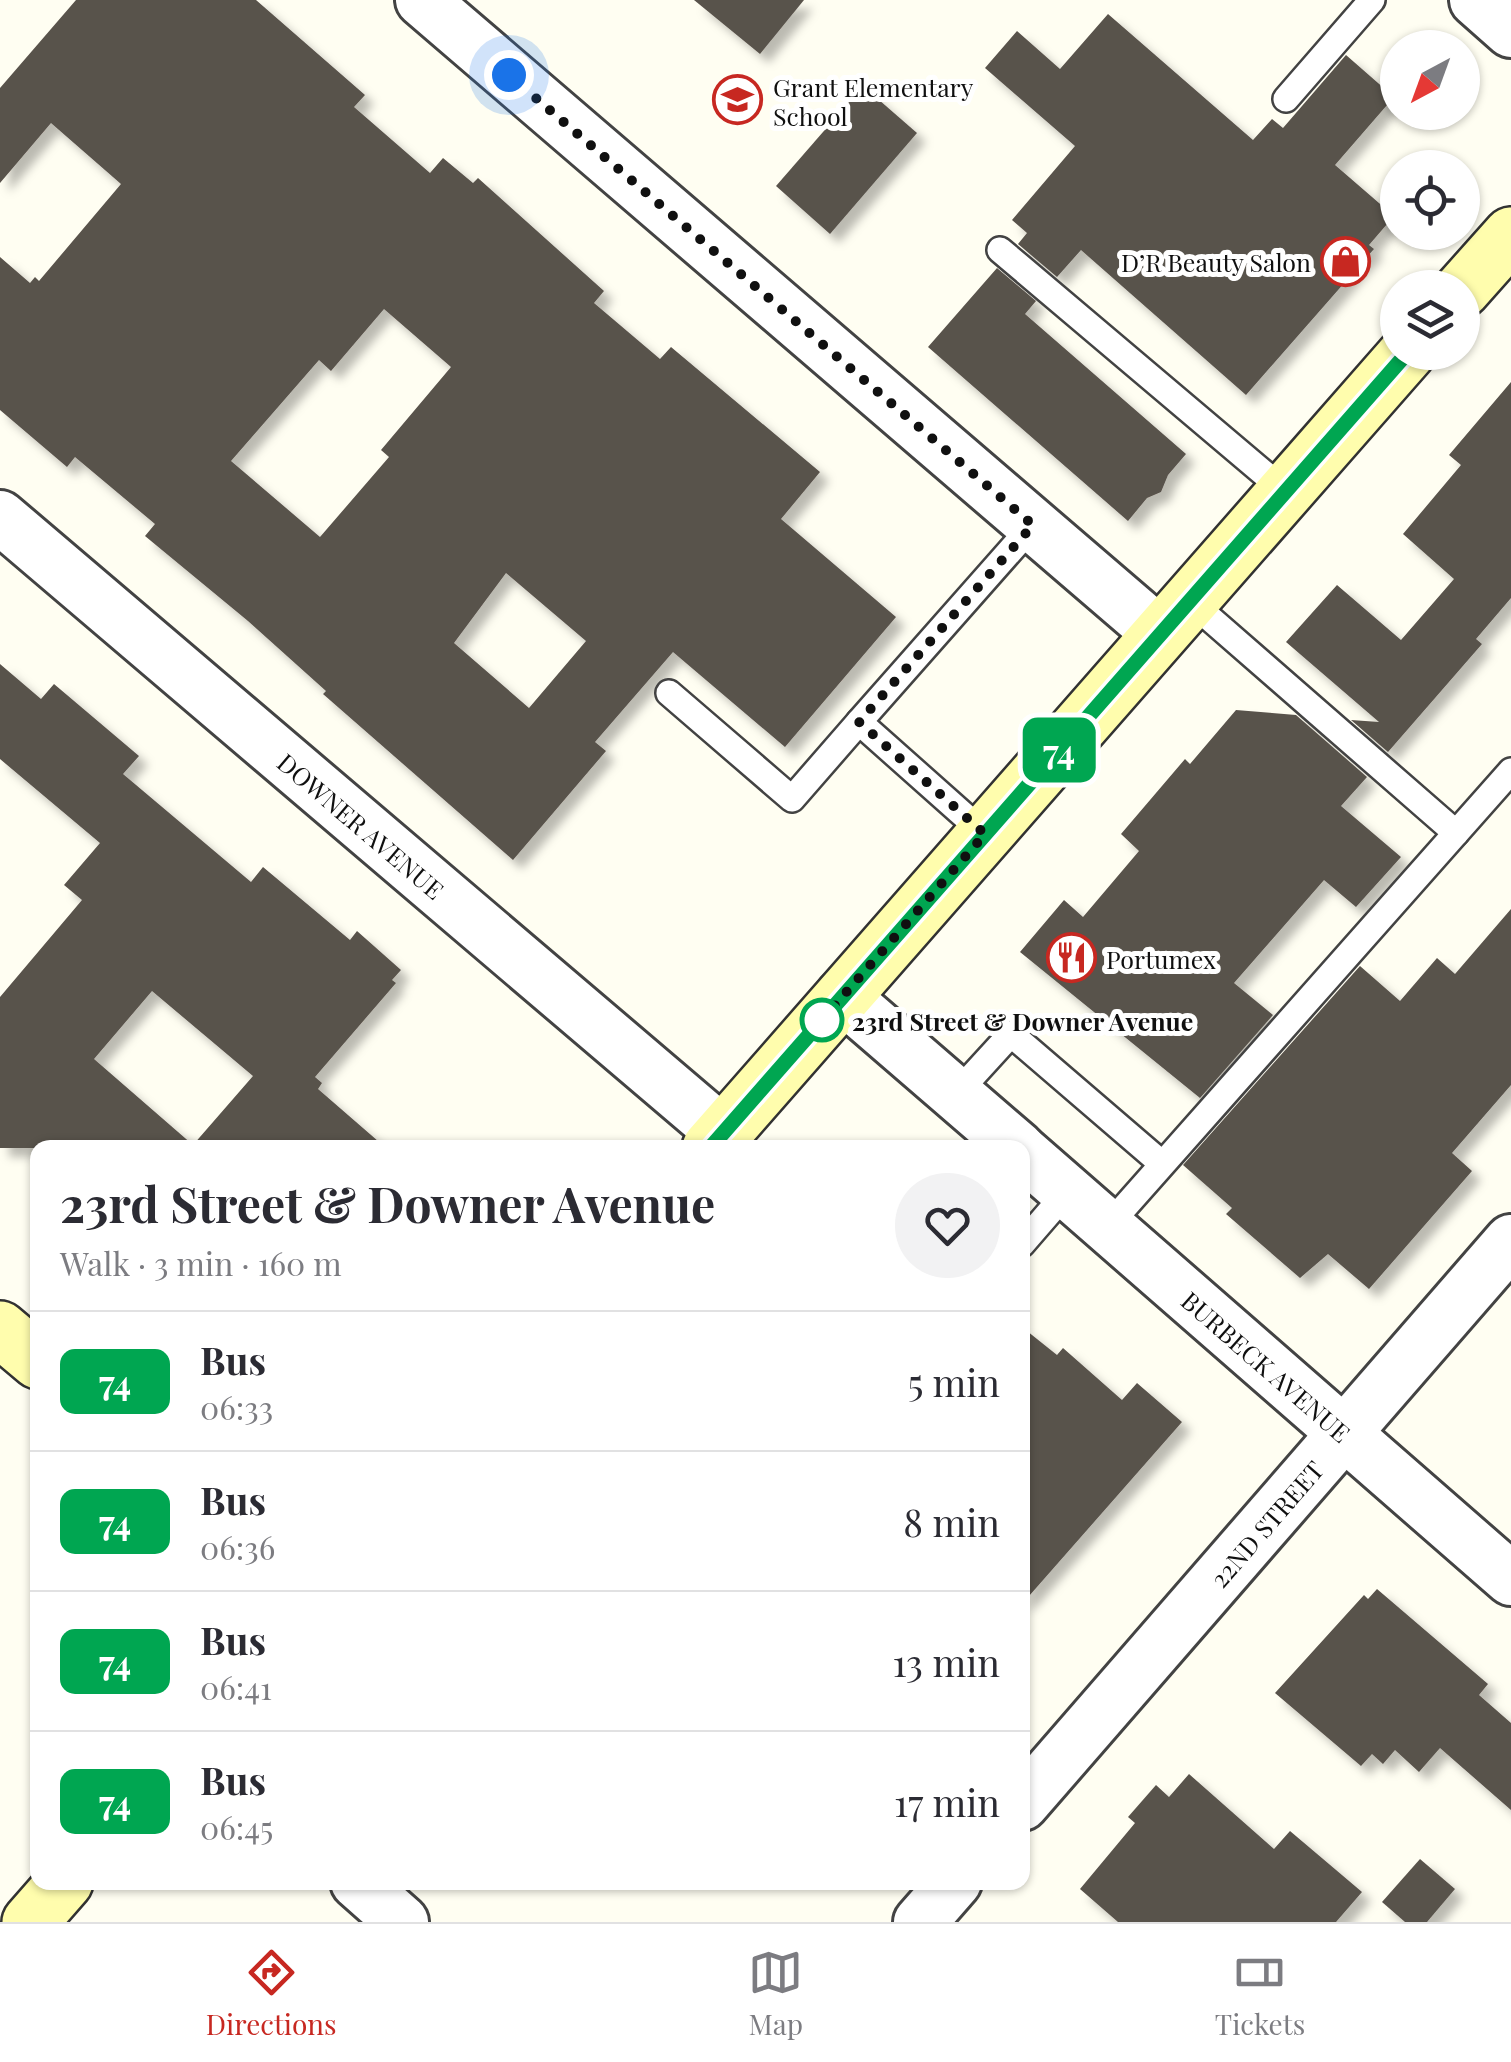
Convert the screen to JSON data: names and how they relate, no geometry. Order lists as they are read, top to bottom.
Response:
{
  "streets": {
    "street": ["DOWNER AVENUE", "BURBECK AVENUE", "22ND STREET"]
  },
  "crossings": [
    ["BURBECK AVENUE", "22ND STREET"]
  ],
  "places": {
    "school or university": ["Grant Elementary School"],
    "shop": ["D’R Beauty Salon"],
    "restaurant": ["Portumex"],
    "other": ["23rd Street & Downer Avenue"]
  },
  "lines": ["bus line 74"],
  "north": "bottom left",
  "page": {
    "on_map": "74",
    "heading": ["23rd Street & Downer Avenue", "Walk · 3 min · 160 m"],
    "list": [
      {
        "mark": "74",
        "name": "Bus",
        "note": "06:33",
        "value": "5 min"
      },
      {
        "mark": "74",
        "name": "Bus",
        "note": "06:36",
        "value": "8 min"
      },
      {
        "mark": "74",
        "name": "Bus",
        "note": "06:41",
        "value": "13 min"
      },
      {
        "mark": "74",
        "name": "Bus",
        "note": "06:45",
        "value": "17 min"
      }
    ],
    "tabs": ["Directions", "Map", "Tickets"]
  }
}
